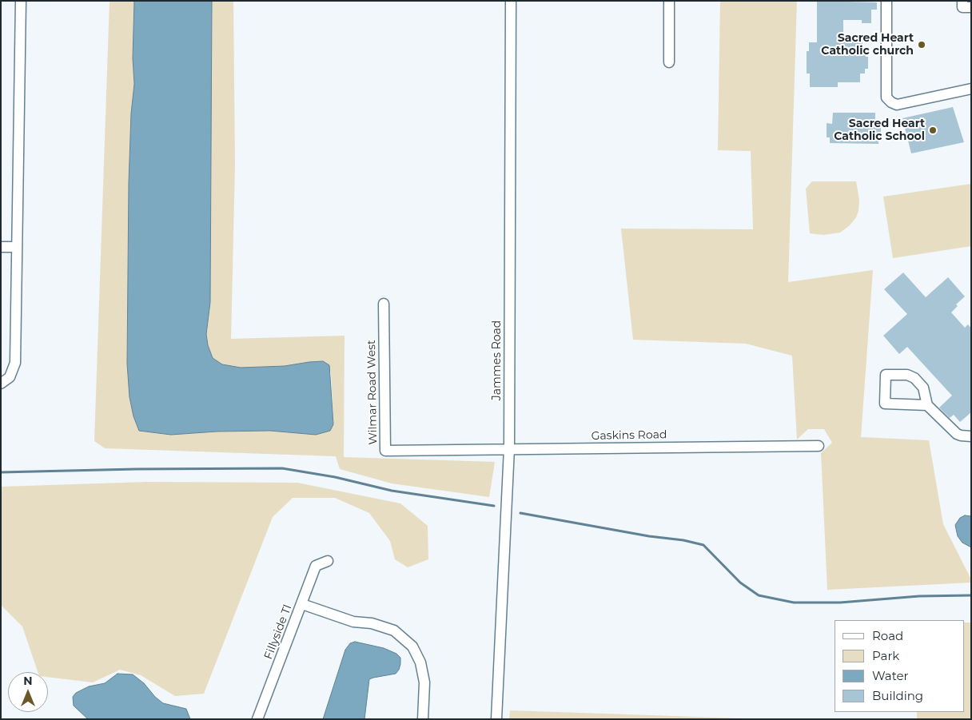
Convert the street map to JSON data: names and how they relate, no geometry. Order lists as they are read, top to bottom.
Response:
{
  "streets": {
    "street": [
      "Jammes Road",
      "Wilmar Road West",
      "Gaskins Road",
      "Fillyside Tl"
    ]
  },
  "crossings": [
    ["Jammes Road", "Gaskins Road"],
    ["Wilmar Road West", "Gaskins Road"]
  ],
  "places": ["Sacred Heart Catholic church", "Sacred Heart Catholic School"],
  "legend": [
    "Road",
    "Park",
    "Water",
    "Building"
  ],
  "north": "top"
}
